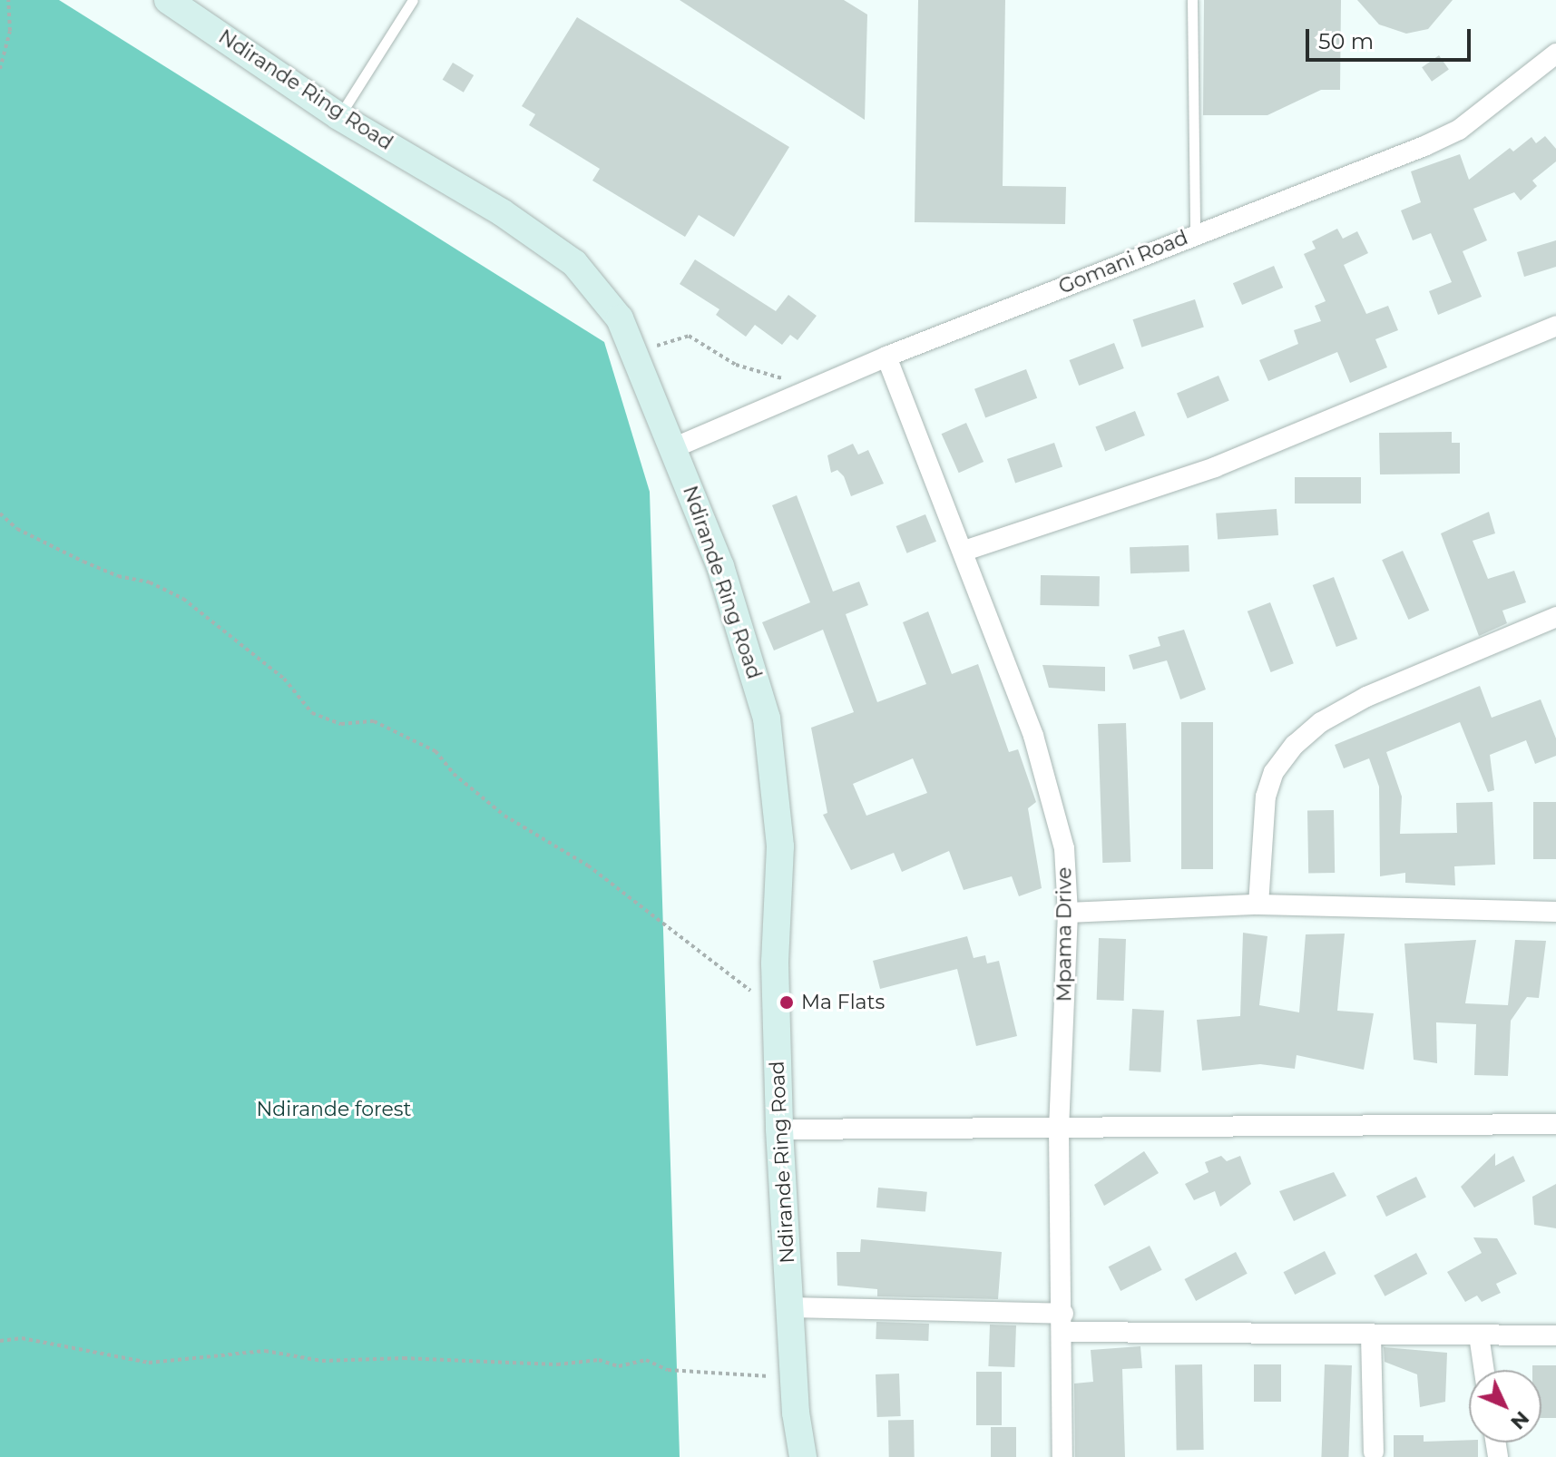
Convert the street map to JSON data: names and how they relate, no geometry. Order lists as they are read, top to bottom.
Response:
{
  "streets": {
    "street": ["Ndirande Ring Road", "Gomani Road", "Mpama Drive"]
  },
  "crossings": [
    ["Ndirande Ring Road", "Gomani Road"],
    ["Gomani Road", "Mpama Drive"]
  ],
  "parks": ["Ndirande forest"],
  "places": ["Ma Flats"],
  "scale_bar": "50 m",
  "north": "bottom right"
}
